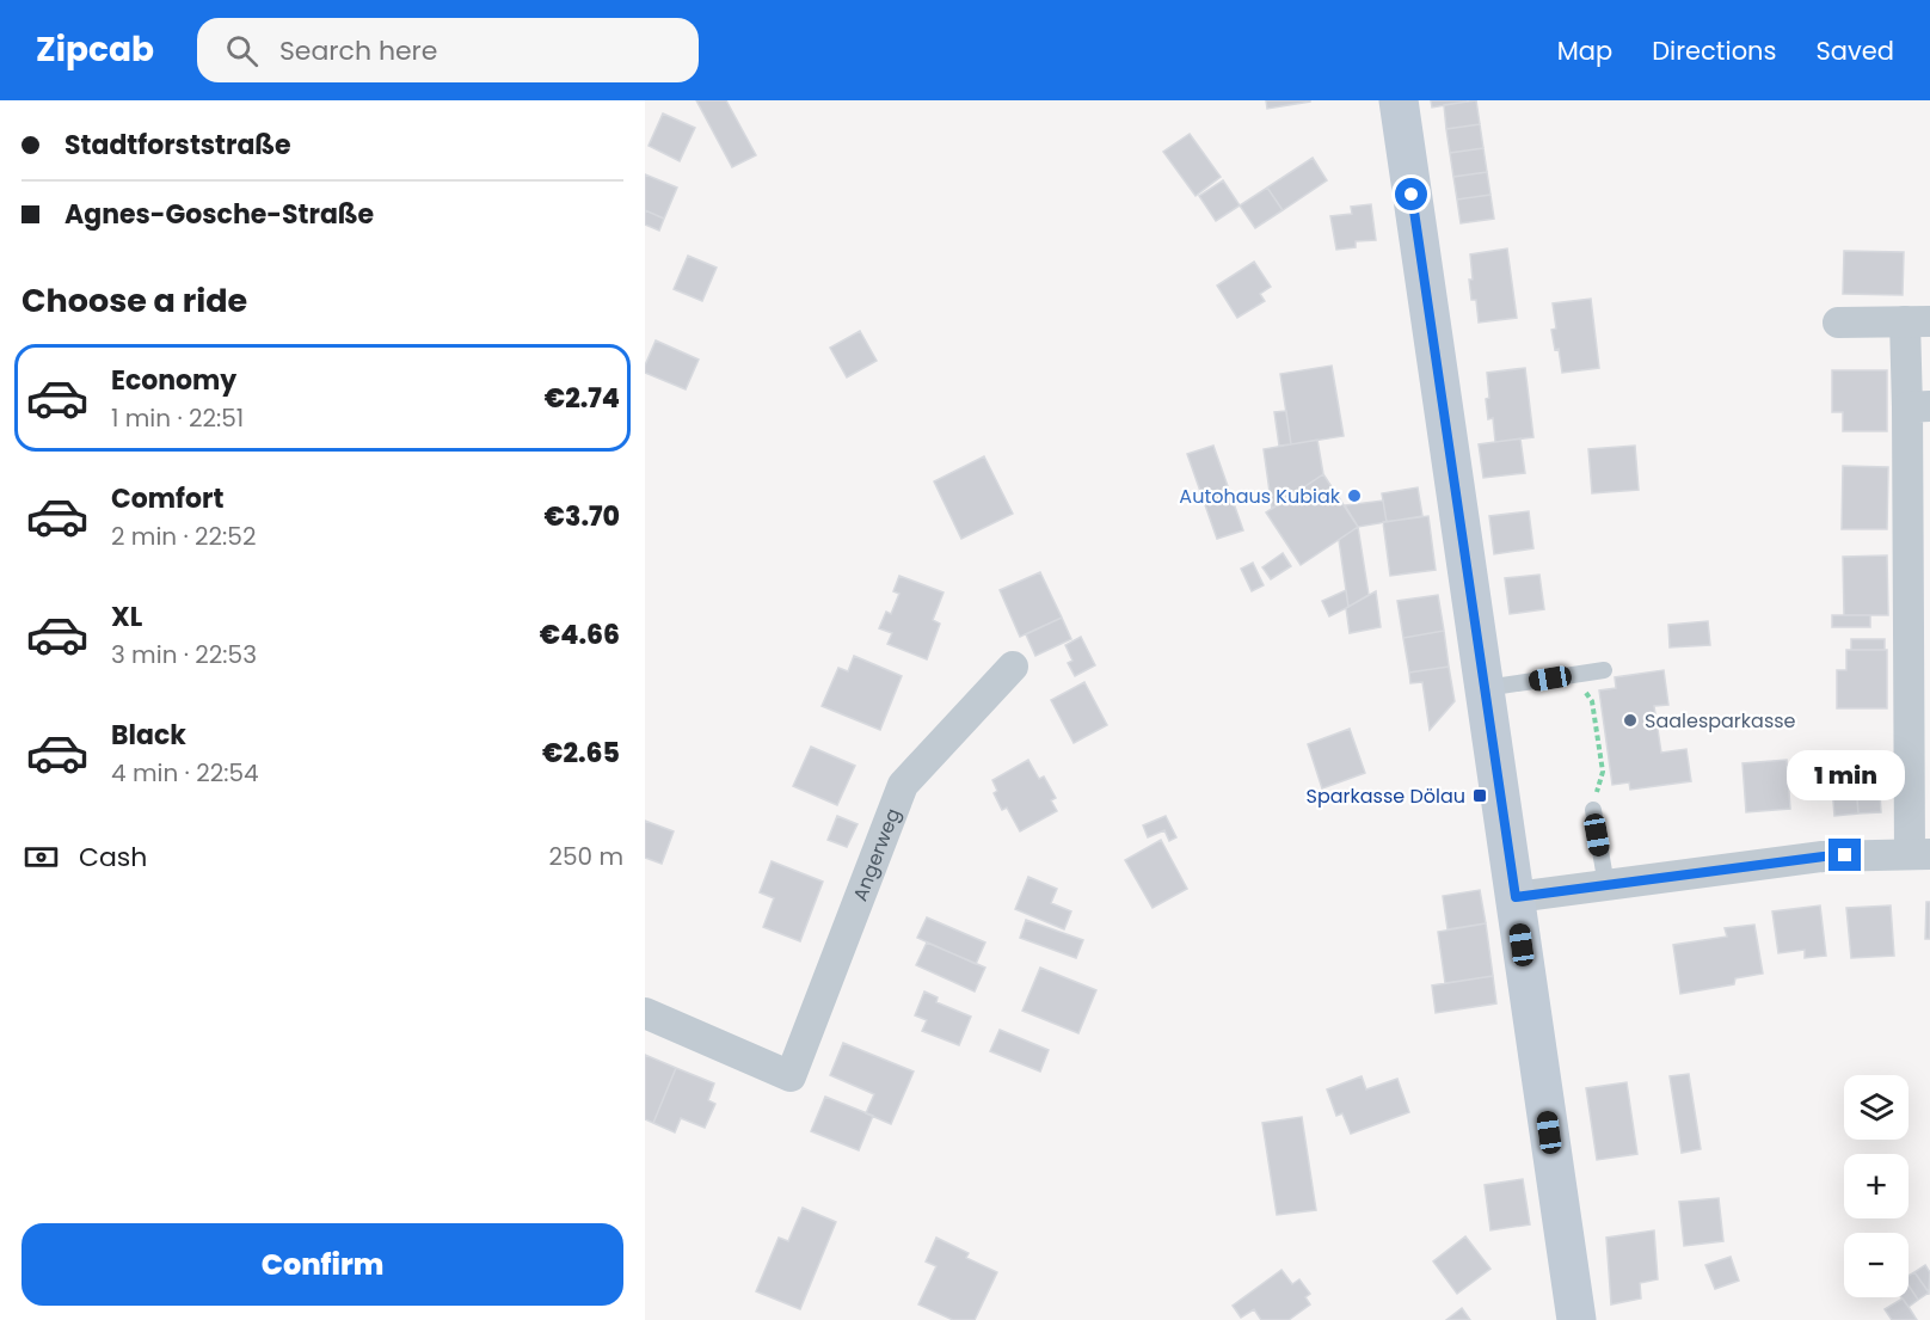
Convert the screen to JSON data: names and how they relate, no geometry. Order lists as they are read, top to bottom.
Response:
{
  "streets": {
    "street": ["Angerweg"]
  },
  "places": {
    "other": ["Autohaus Kubiak", "Saalesparkasse"],
    "transit": ["Sparkasse Dölau"]
  },
  "page": {
    "header": "Zipcab",
    "search": "Search here",
    "nav": ["Map", "Directions", "Saved"],
    "banner": ["Stadtforststraße", "Agnes-Gosche-Straße"],
    "heading": "Choose a ride",
    "list": [
      {
        "name": "Economy",
        "note": "1 min · 22:51",
        "value": "€2.74"
      },
      {
        "name": "Comfort",
        "note": "2 min · 22:52",
        "value": "€3.70"
      },
      {
        "name": "XL",
        "note": "3 min · 22:53",
        "value": "€4.66"
      },
      {
        "name": "Black",
        "note": "4 min · 22:54",
        "value": "€2.65"
      }
    ],
    "bubble": "1 min",
    "pay": ["Cash", "250 m"],
    "map_buttons": ["+", "−"],
    "buttons": "Confirm"
  }
}
